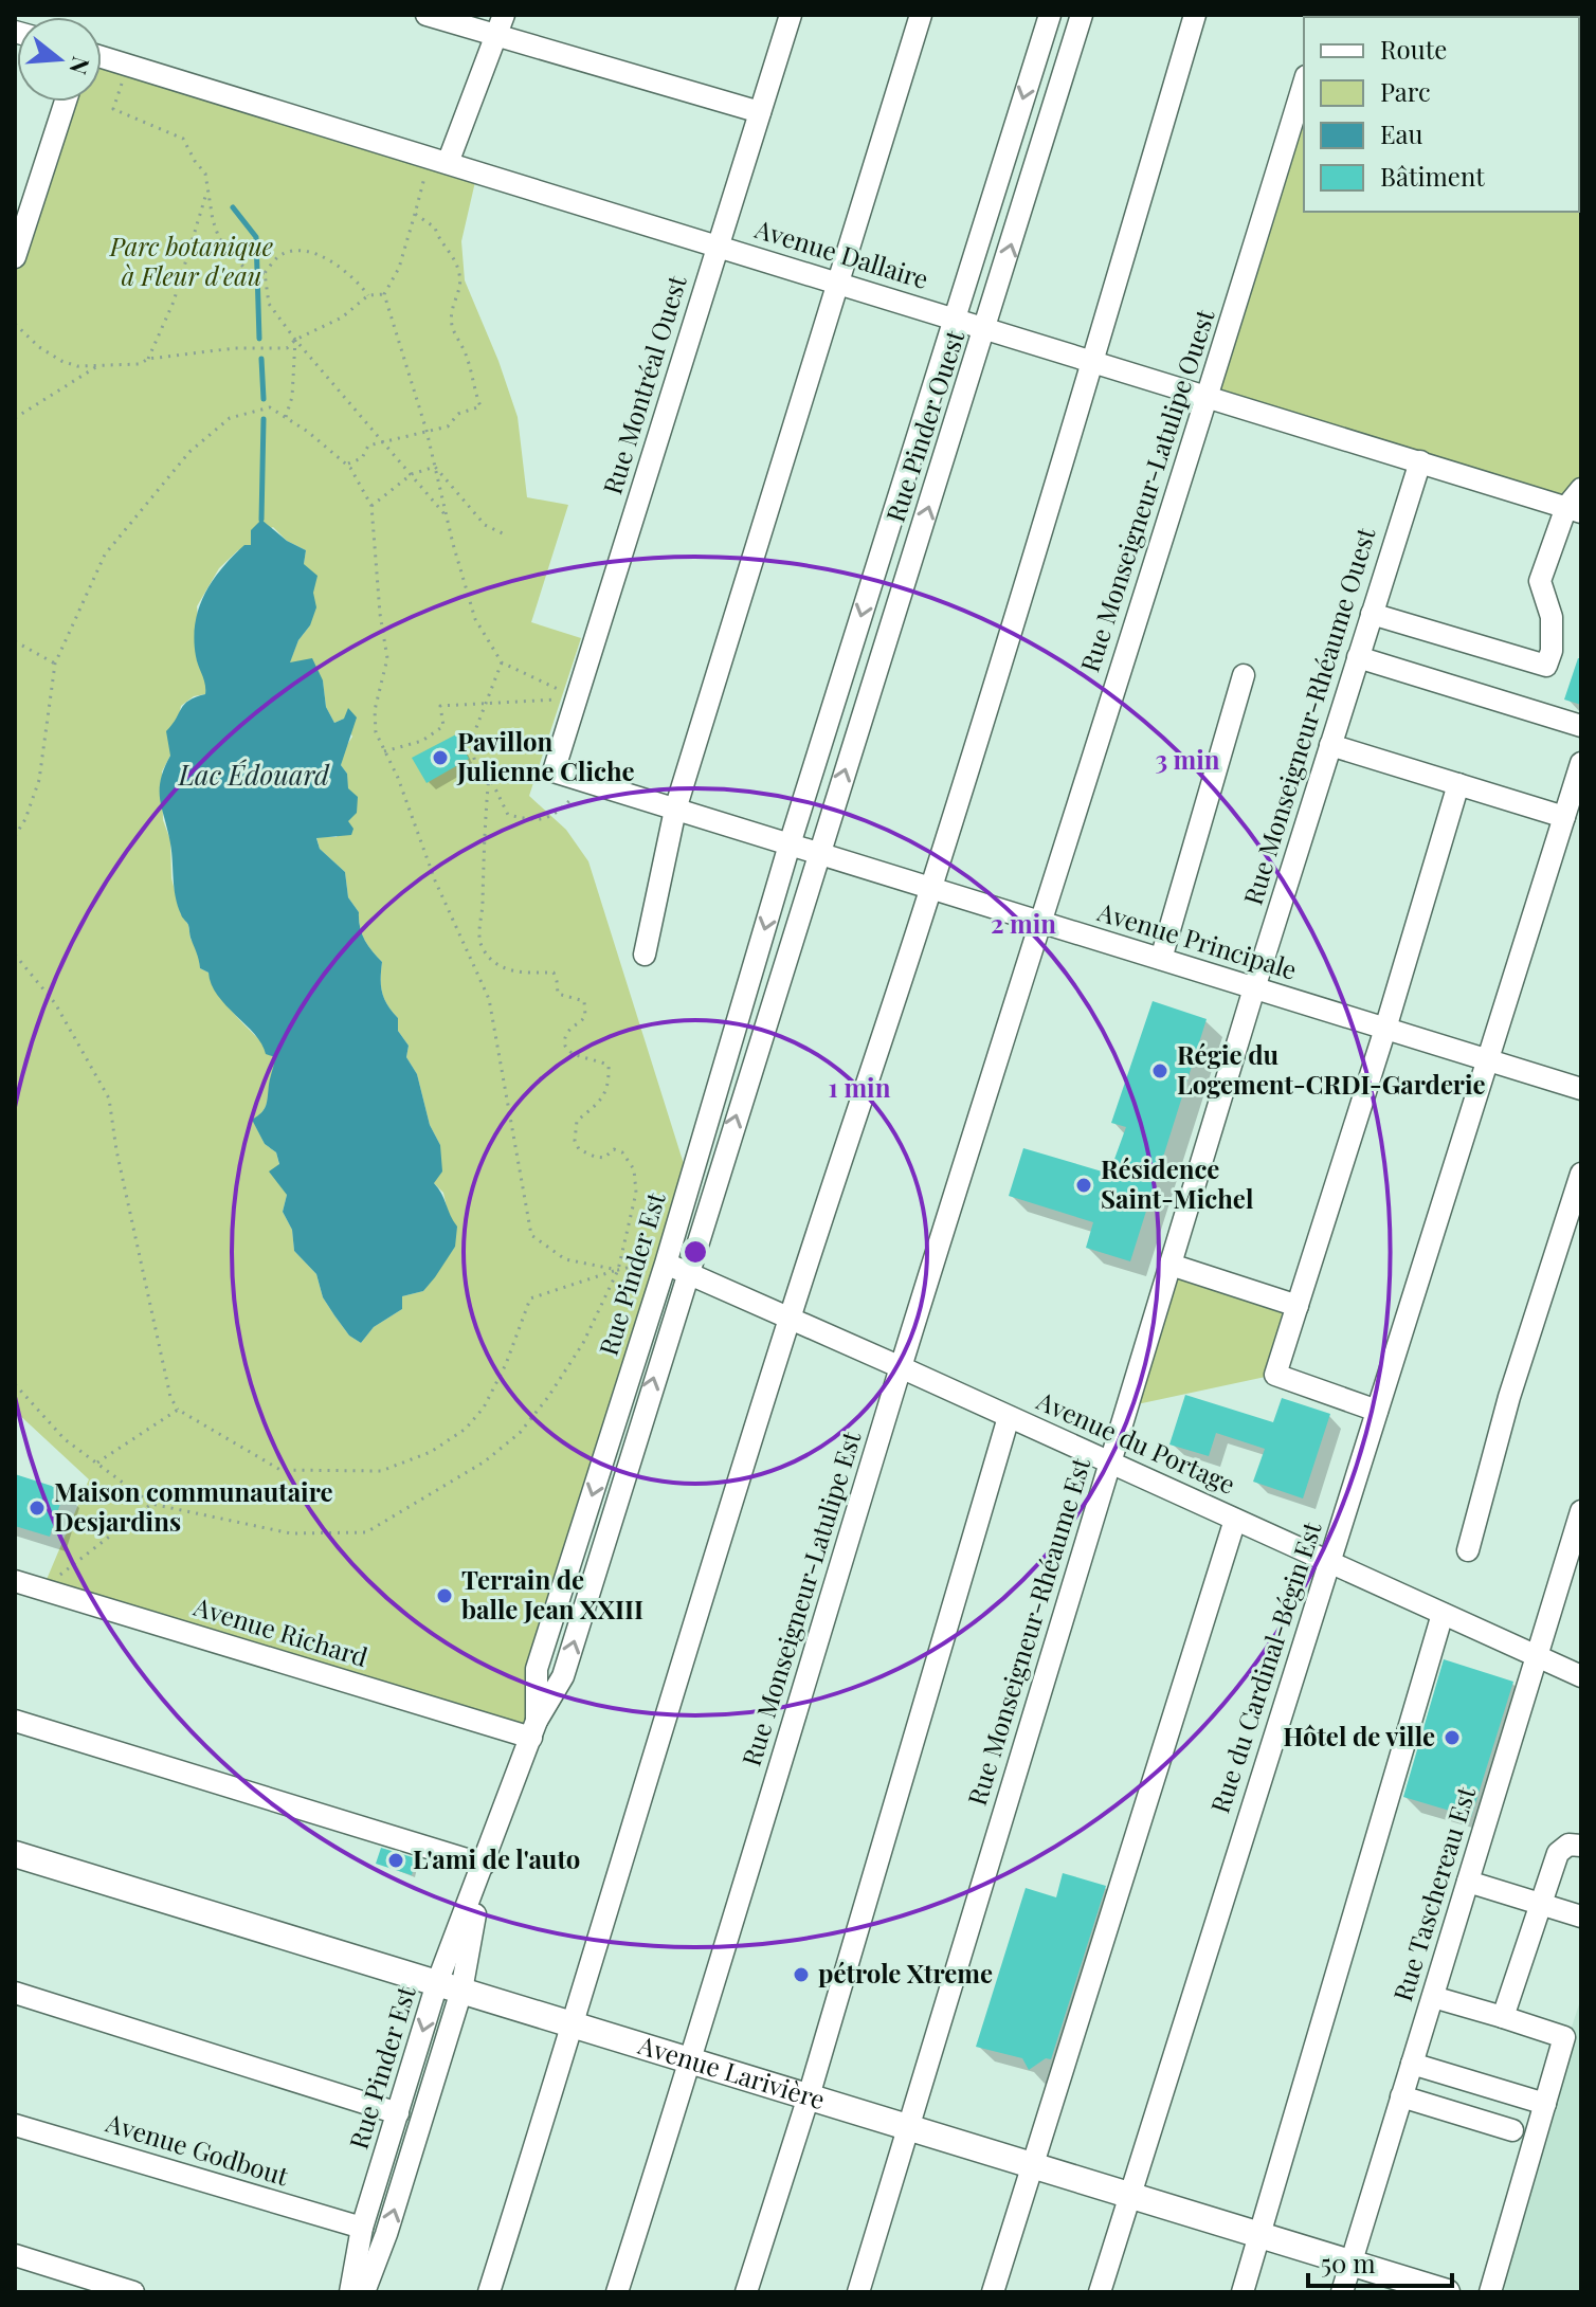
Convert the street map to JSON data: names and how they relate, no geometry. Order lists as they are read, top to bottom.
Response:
{
  "streets": {
    "main road": ["Avenue Larivière"],
    "street": [
      "Avenue Dallaire",
      "Rue Montréal Ouest",
      "Rue Pinder Ouest",
      "Rue Monseigneur-Latulipe Ouest",
      "Rue Monseigneur-Rhéaume Ouest",
      "Avenue Principale",
      "Rue Pinder Est",
      "Avenue du Portage",
      "Rue Monseigneur-Latulipe Est",
      "Rue Monseigneur-Rhéaume Est",
      "Avenue Richard",
      "Rue du Cardinal-Bégin Est",
      "Rue Taschereau Est",
      "Avenue Godbout"
    ]
  },
  "crossings": [
    ["Avenue Dallaire", "Rue Montréal Ouest"],
    ["Avenue Dallaire", "Rue Pinder Ouest"],
    ["Avenue Dallaire", "Rue Monseigneur-Latulipe Ouest"],
    ["Avenue Dallaire", "Rue Monseigneur-Rhéaume Ouest"],
    ["Rue Montréal Ouest", "Avenue Principale"],
    ["Rue Pinder Ouest", "Avenue Principale"],
    ["Rue Pinder Ouest", "Rue Pinder Est"],
    ["Rue Monseigneur-Latulipe Ouest", "Avenue Principale"],
    ["Rue Monseigneur-Latulipe Ouest", "Rue Monseigneur-Latulipe Est"],
    ["Rue Monseigneur-Rhéaume Ouest", "Avenue Principale"],
    ["Rue Monseigneur-Rhéaume Ouest", "Rue Monseigneur-Rhéaume Est"],
    ["Avenue Principale", "Rue Pinder Est"],
    ["Avenue Principale", "Rue Monseigneur-Latulipe Est"],
    ["Avenue Principale", "Rue Monseigneur-Rhéaume Est"],
    ["Avenue Principale", "Rue du Cardinal-Bégin Est"],
    ["Rue Pinder Est", "Avenue du Portage"],
    ["Rue Pinder Est", "Avenue Richard"],
    ["Rue Pinder Est", "Avenue Larivière"],
    ["Rue Pinder Est", "Avenue Godbout"],
    ["Avenue du Portage", "Rue Monseigneur-Latulipe Est"],
    ["Avenue du Portage", "Rue Monseigneur-Rhéaume Est"],
    ["Avenue du Portage", "Rue du Cardinal-Bégin Est"],
    ["Avenue du Portage", "Rue Taschereau Est"],
    ["Rue Monseigneur-Latulipe Est", "Avenue Larivière"],
    ["Rue Monseigneur-Rhéaume Est", "Avenue Larivière"],
    ["Rue du Cardinal-Bégin Est", "Avenue Larivière"],
    ["Rue Taschereau Est", "Avenue Larivière"]
  ],
  "water": ["Lac Édouard"],
  "parks": ["Parc botanique à Fleur d'eau"],
  "places": [
    "Pavillon Julienne Cliche",
    "Régie du Logement-CRDI-Garderie",
    "Résidence Saint-Michel",
    "Maison communautaire Desjardins",
    "Terrain de balle Jean XXIII",
    "Hôtel de ville",
    "L'ami de l'auto",
    "pétrole Xtreme"
  ],
  "legend": [
    "Route",
    "Parc",
    "Eau",
    "Bâtiment"
  ],
  "scale_bar": "50 m",
  "north": "right",
  "rings": ["3 min", "2 min", "1 min"]
}
